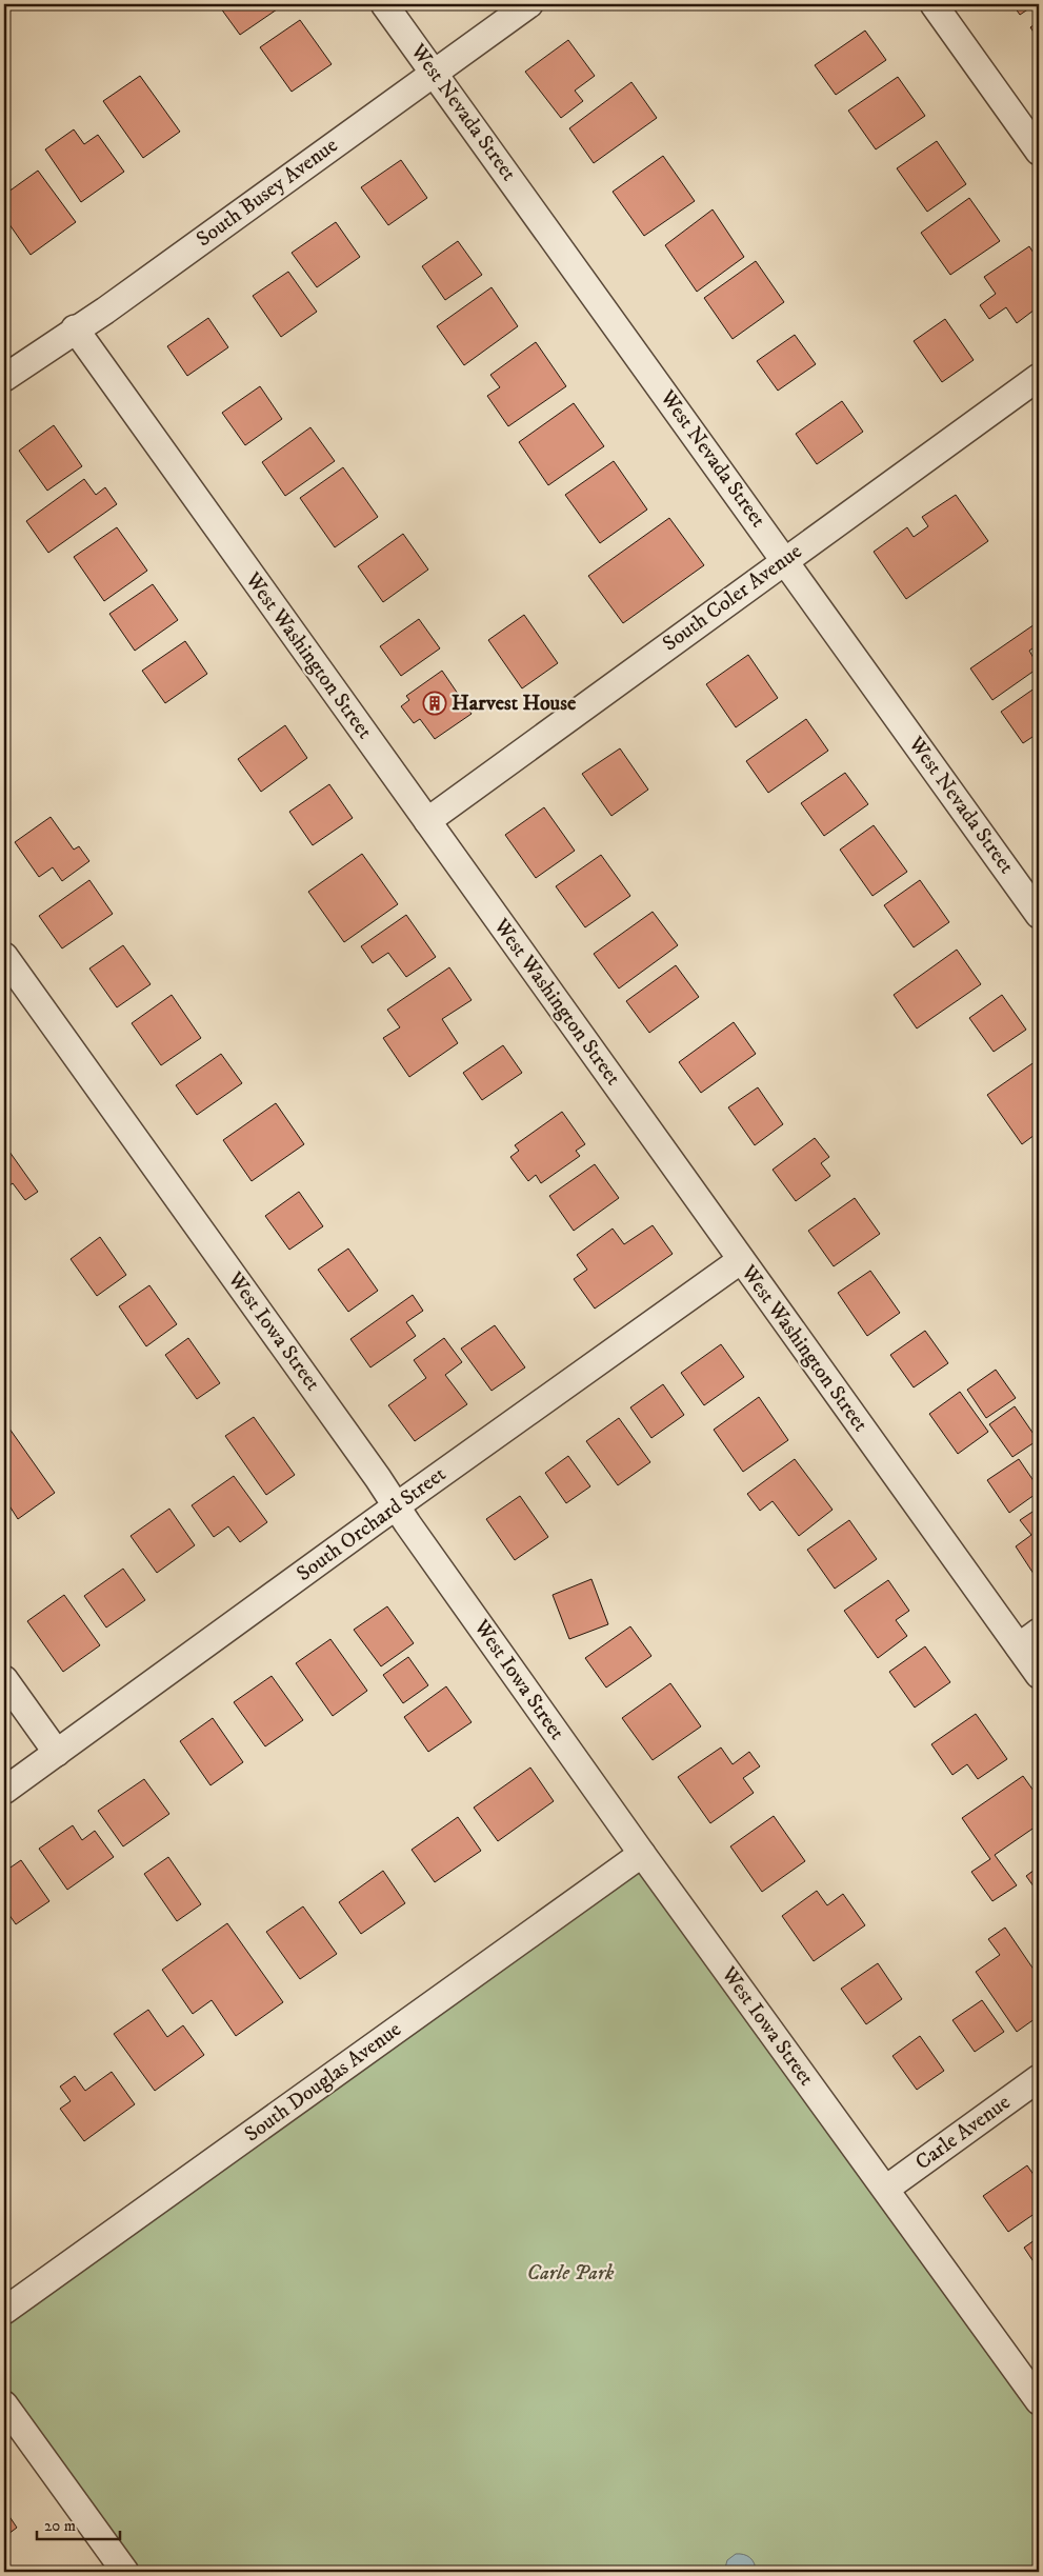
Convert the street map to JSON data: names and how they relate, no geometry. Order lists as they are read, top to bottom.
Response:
{
  "streets": {
    "street": [
      "West Nevada Street",
      "South Busey Avenue",
      "South Coler Avenue",
      "West Washington Street",
      "West Iowa Street",
      "South Orchard Street",
      "South Douglas Avenue",
      "Carle Avenue"
    ]
  },
  "crossings": [
    ["West Nevada Street", "South Busey Avenue"],
    ["West Nevada Street", "South Coler Avenue"],
    ["South Busey Avenue", "West Washington Street"],
    ["South Coler Avenue", "West Washington Street"],
    ["West Washington Street", "South Orchard Street"],
    ["West Iowa Street", "South Orchard Street"],
    ["West Iowa Street", "South Douglas Avenue"],
    ["West Iowa Street", "Carle Avenue"]
  ],
  "parks": ["Carle Park"],
  "places": {
    "building": ["Harvest House"]
  },
  "scale_bar": "20 m"
}
